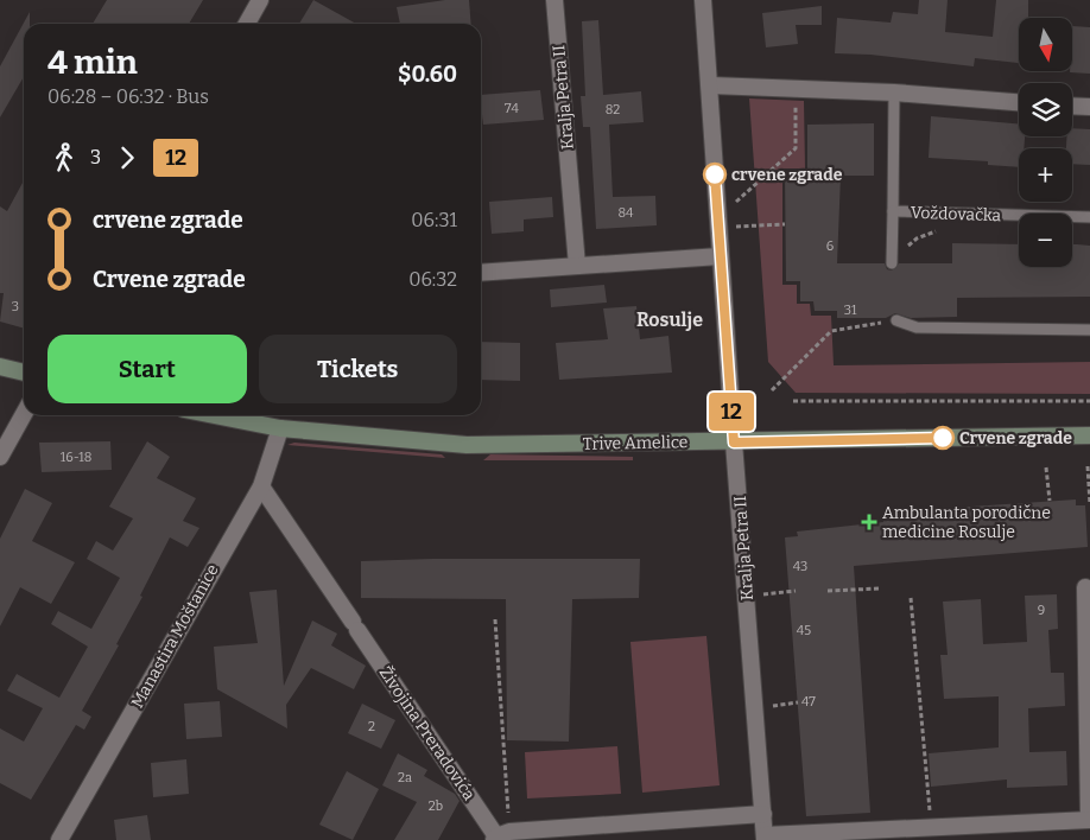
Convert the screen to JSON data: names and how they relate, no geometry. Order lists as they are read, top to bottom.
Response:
{
  "streets": {
    "main road": ["Trive Amelice"],
    "street": ["Kralja Petra II", "Manastira Moštanice", "Živojina Preradovića"],
    "lane": ["Voždovačka"]
  },
  "crossings": [
    ["Kralja Petra II", "Trive Amelice"],
    ["Trive Amelice", "Manastira Moštanice"],
    ["Manastira Moštanice", "Živojina Preradovića"]
  ],
  "districts": ["Rosulje"],
  "places": {
    "other": ["crvene zgrade", "Crvene zgrade"],
    "health": ["Ambulanta porodične medicine Rosulje"]
  },
  "lines": ["bus line 12"],
  "house_numbers": [
    "74",
    "82",
    "84",
    "6",
    "3",
    "31",
    "16-18",
    "43",
    "9",
    "45",
    "47",
    "2",
    "2a",
    "2b"
  ],
  "north": "bottom",
  "page": {
    "on_map": "12",
    "map_buttons": ["+", "−"],
    "heading": ["4 min", "06:28 – 06:32 · Bus", "$0.60"],
    "legs": ["3", "12"],
    "list": [
      {
        "name": "crvene zgrade",
        "value": "06:31"
      },
      {
        "name": "Crvene zgrade",
        "value": "06:32"
      }
    ],
    "buttons": ["Start", "Tickets"]
  }
}
